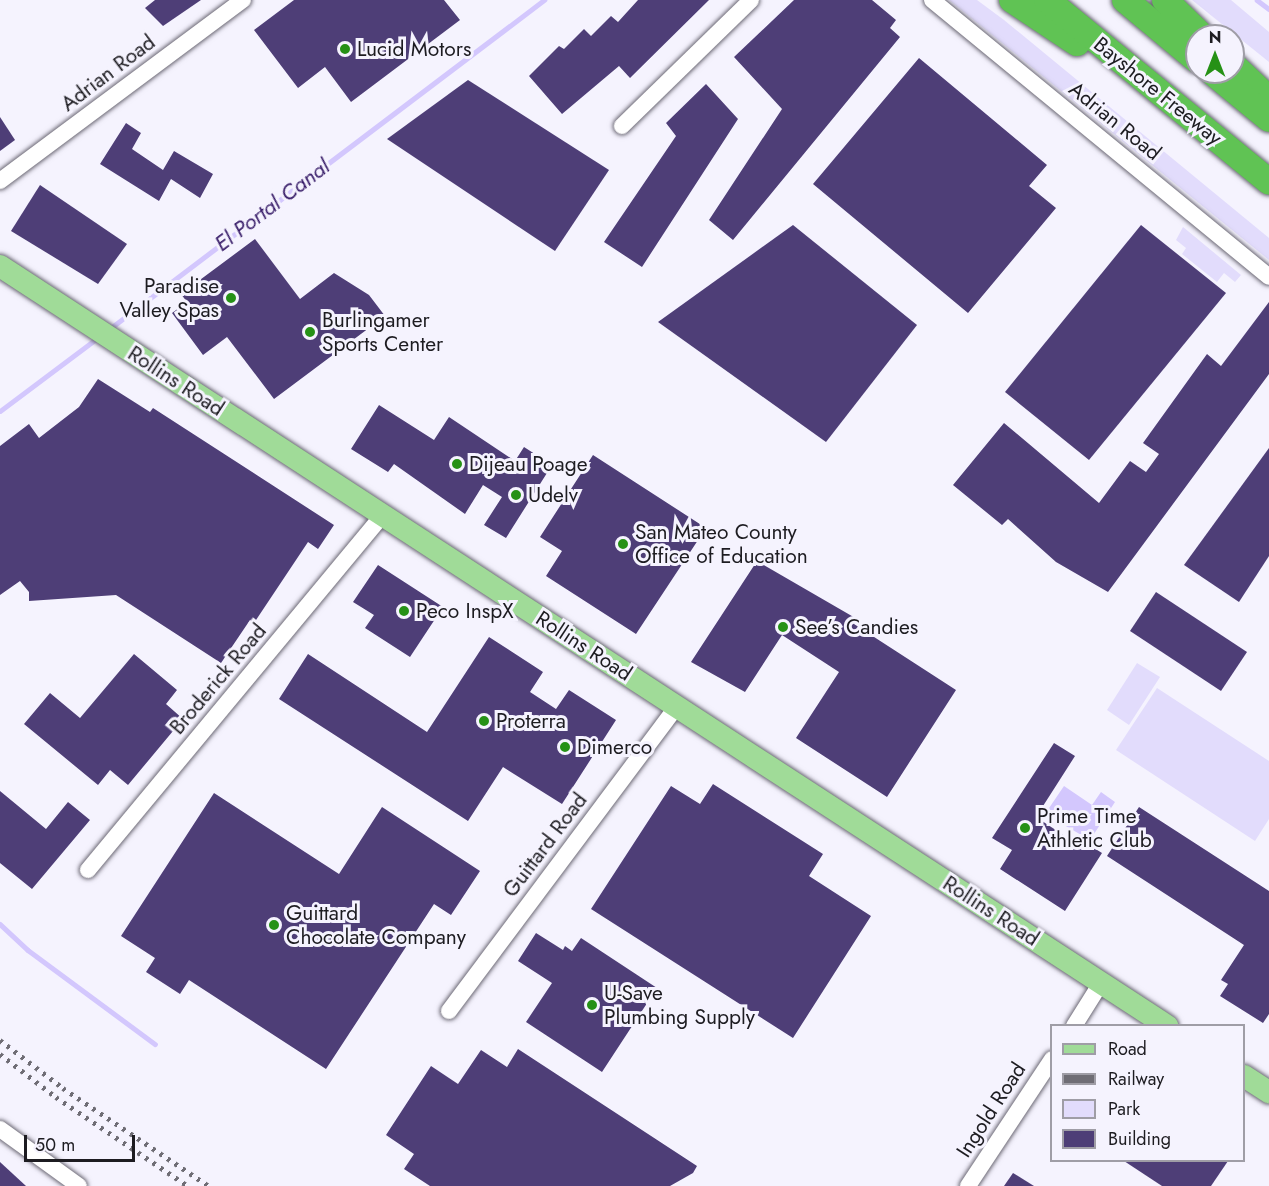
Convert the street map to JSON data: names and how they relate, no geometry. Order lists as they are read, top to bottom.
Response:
{
  "streets": {
    "highway": ["Bayshore Freeway"],
    "main road": ["Rollins Road"],
    "street": [
      "Adrian Road",
      "Broderick Road",
      "Guittard Road",
      "Ingold Road"
    ]
  },
  "crossings": [
    ["Rollins Road", "Broderick Road"],
    ["Rollins Road", "Guittard Road"]
  ],
  "water": ["El Portal Canal"],
  "places": [
    "Lucid Motors",
    "Paradise Valley Spas",
    "Burlingamer Sports Center",
    "Dijeau Poage",
    "Udelv",
    "San Mateo County Office of Education",
    "Peco InspX",
    "See’s Candies",
    "Proterra",
    "Dimerco",
    "Prime Time Athletic Club",
    "Guittard Chocolate Company",
    "U-Save Plumbing Supply"
  ],
  "legend": [
    "Road",
    "Railway",
    "Park",
    "Building"
  ],
  "scale_bar": "50 m",
  "north": "top"
}
